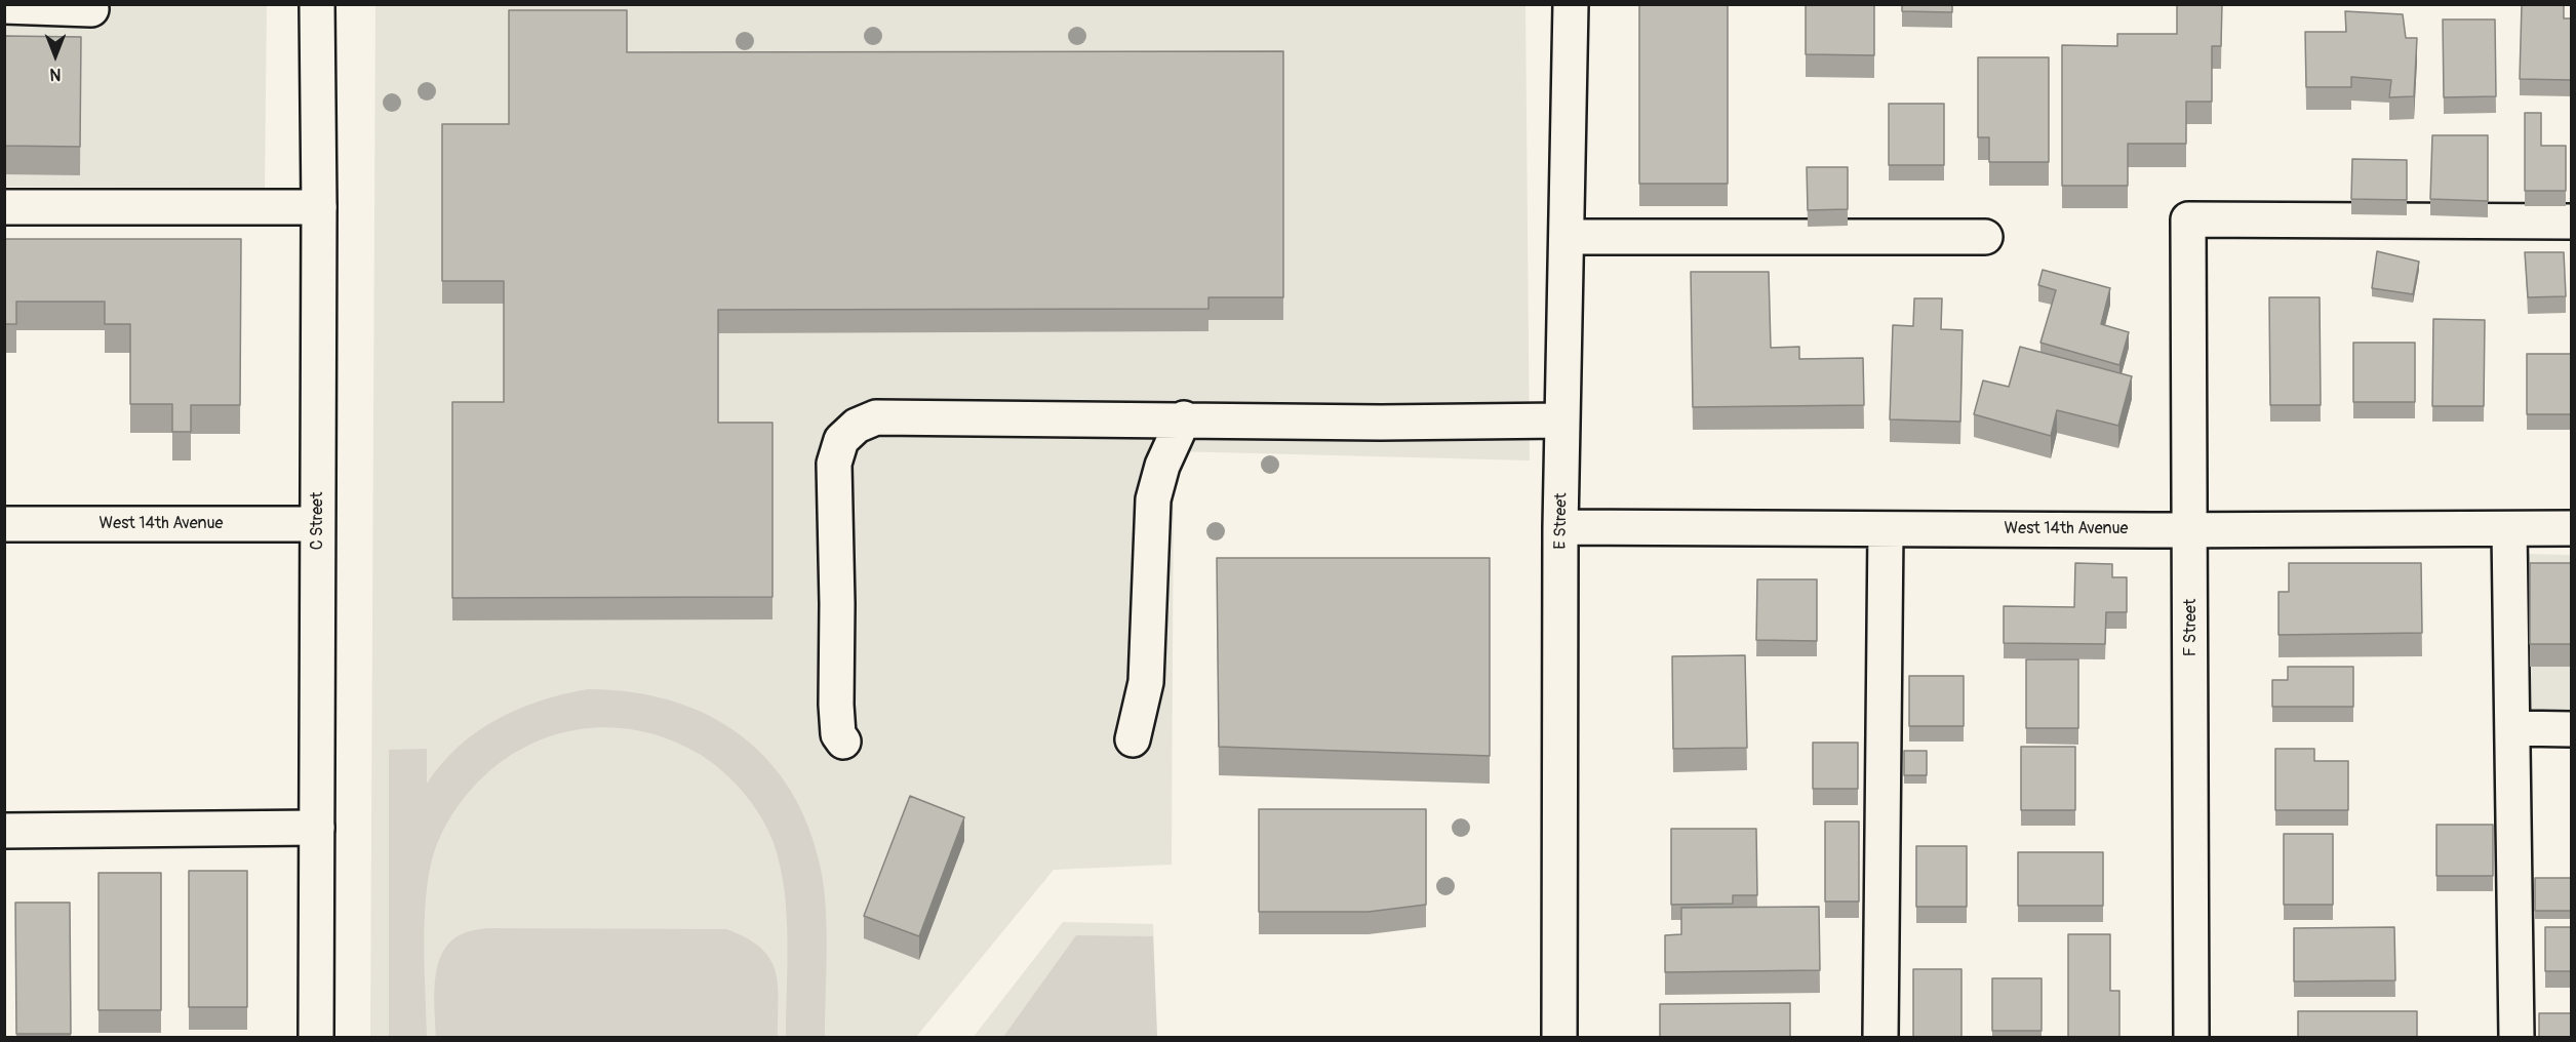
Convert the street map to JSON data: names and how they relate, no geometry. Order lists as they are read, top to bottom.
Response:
{
  "streets": {
    "street": [
      "C Street",
      "E Street",
      "West 14th Avenue",
      "F Street"
    ]
  },
  "crossings": [
    ["C Street", "West 14th Avenue"],
    ["E Street", "West 14th Avenue"],
    ["West 14th Avenue", "F Street"]
  ],
  "north": "bottom"
}
